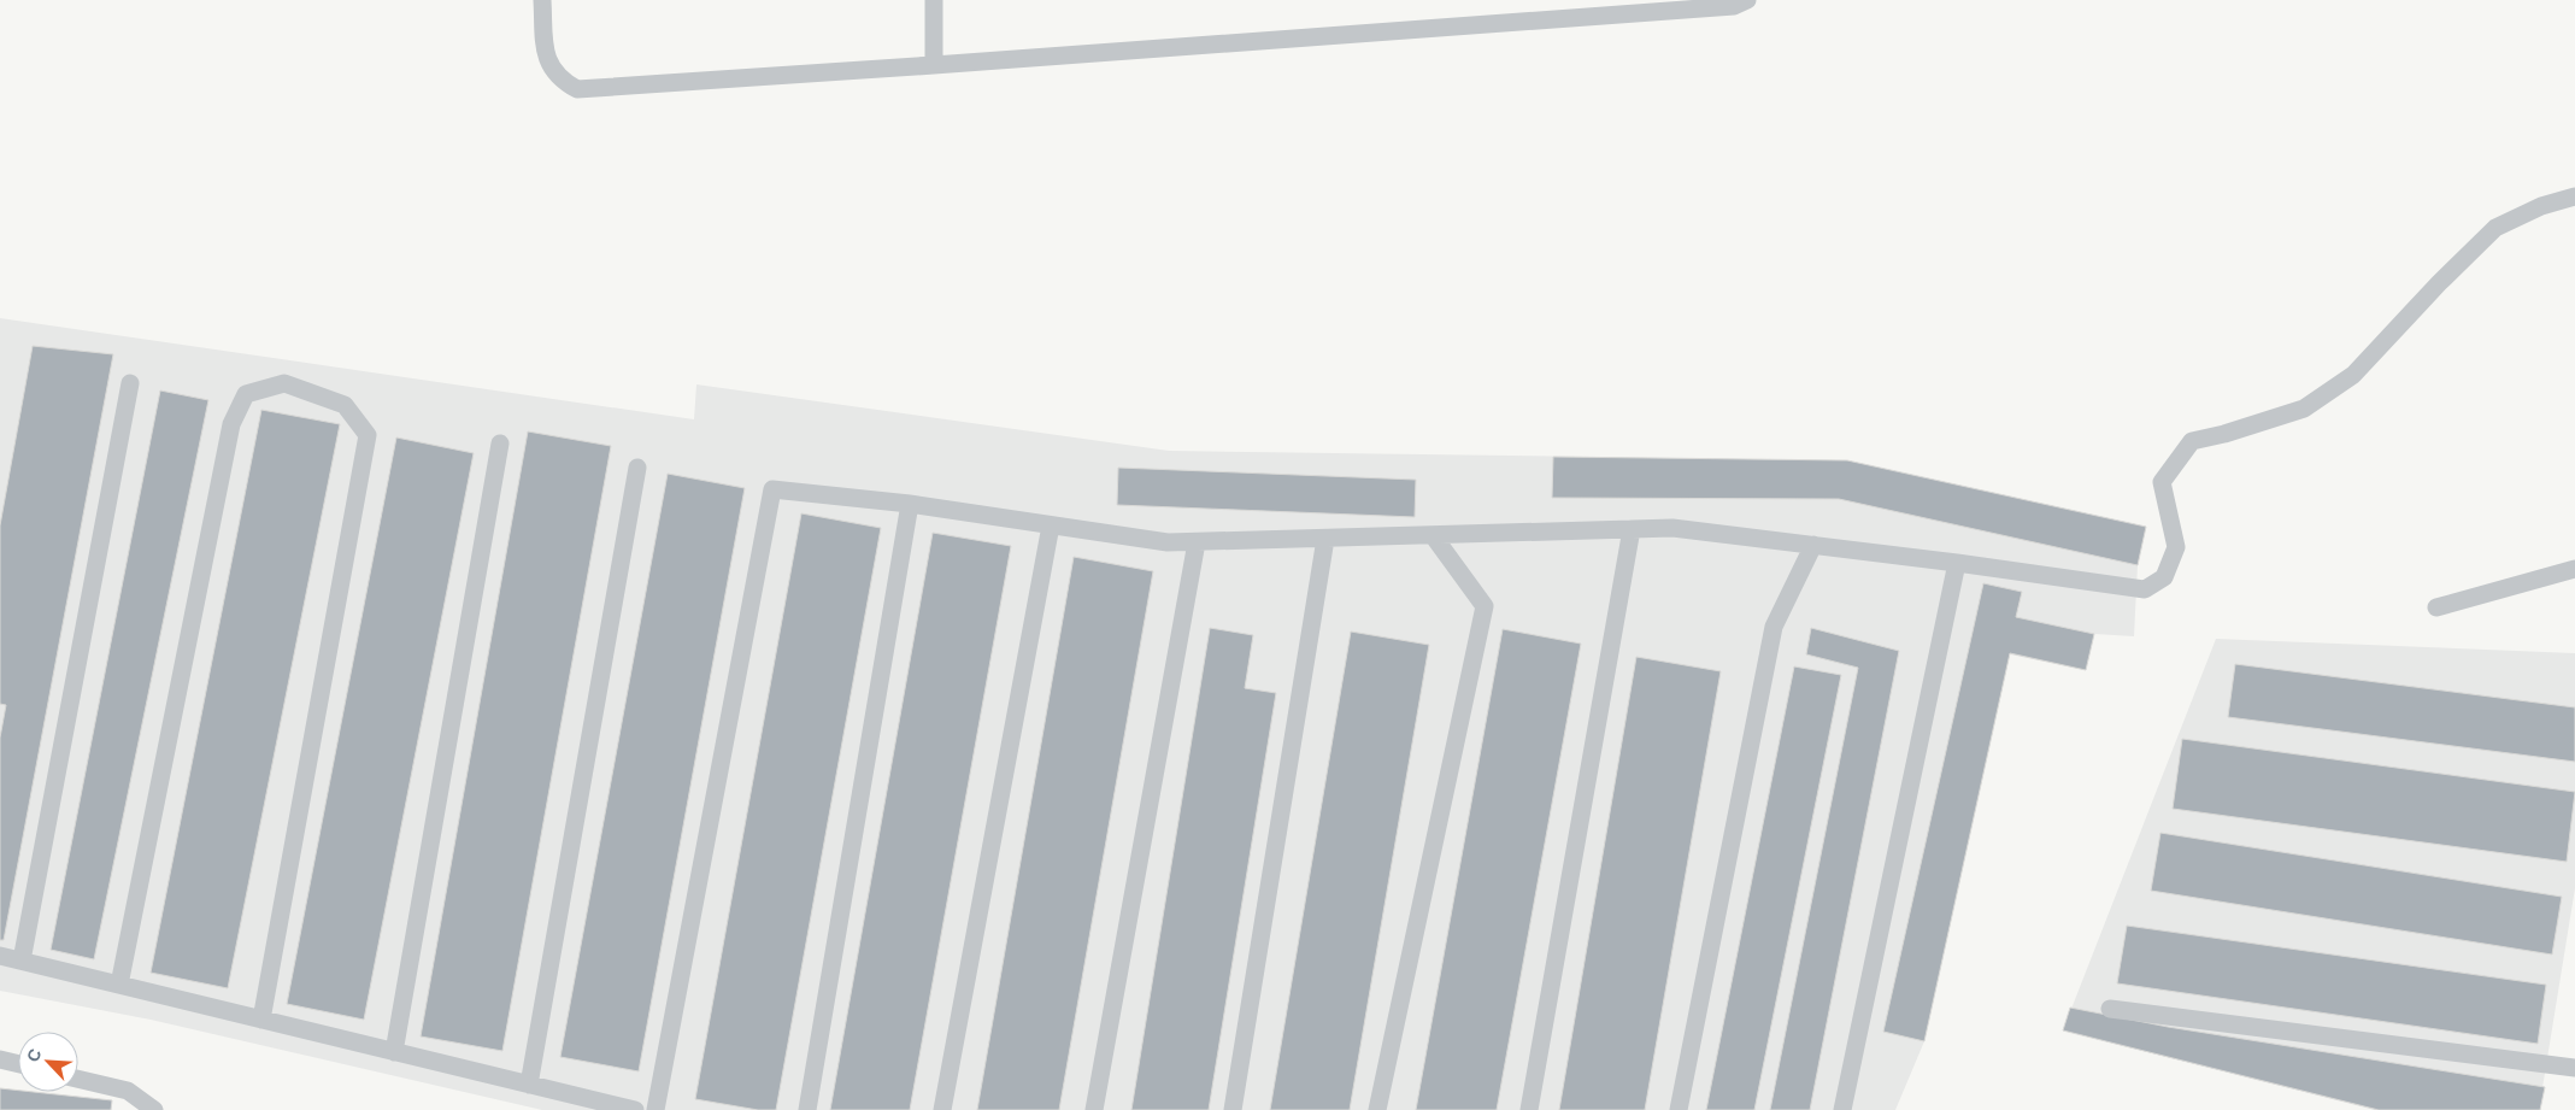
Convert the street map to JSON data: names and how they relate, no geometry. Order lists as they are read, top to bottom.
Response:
{
  "north": "top left"
}
